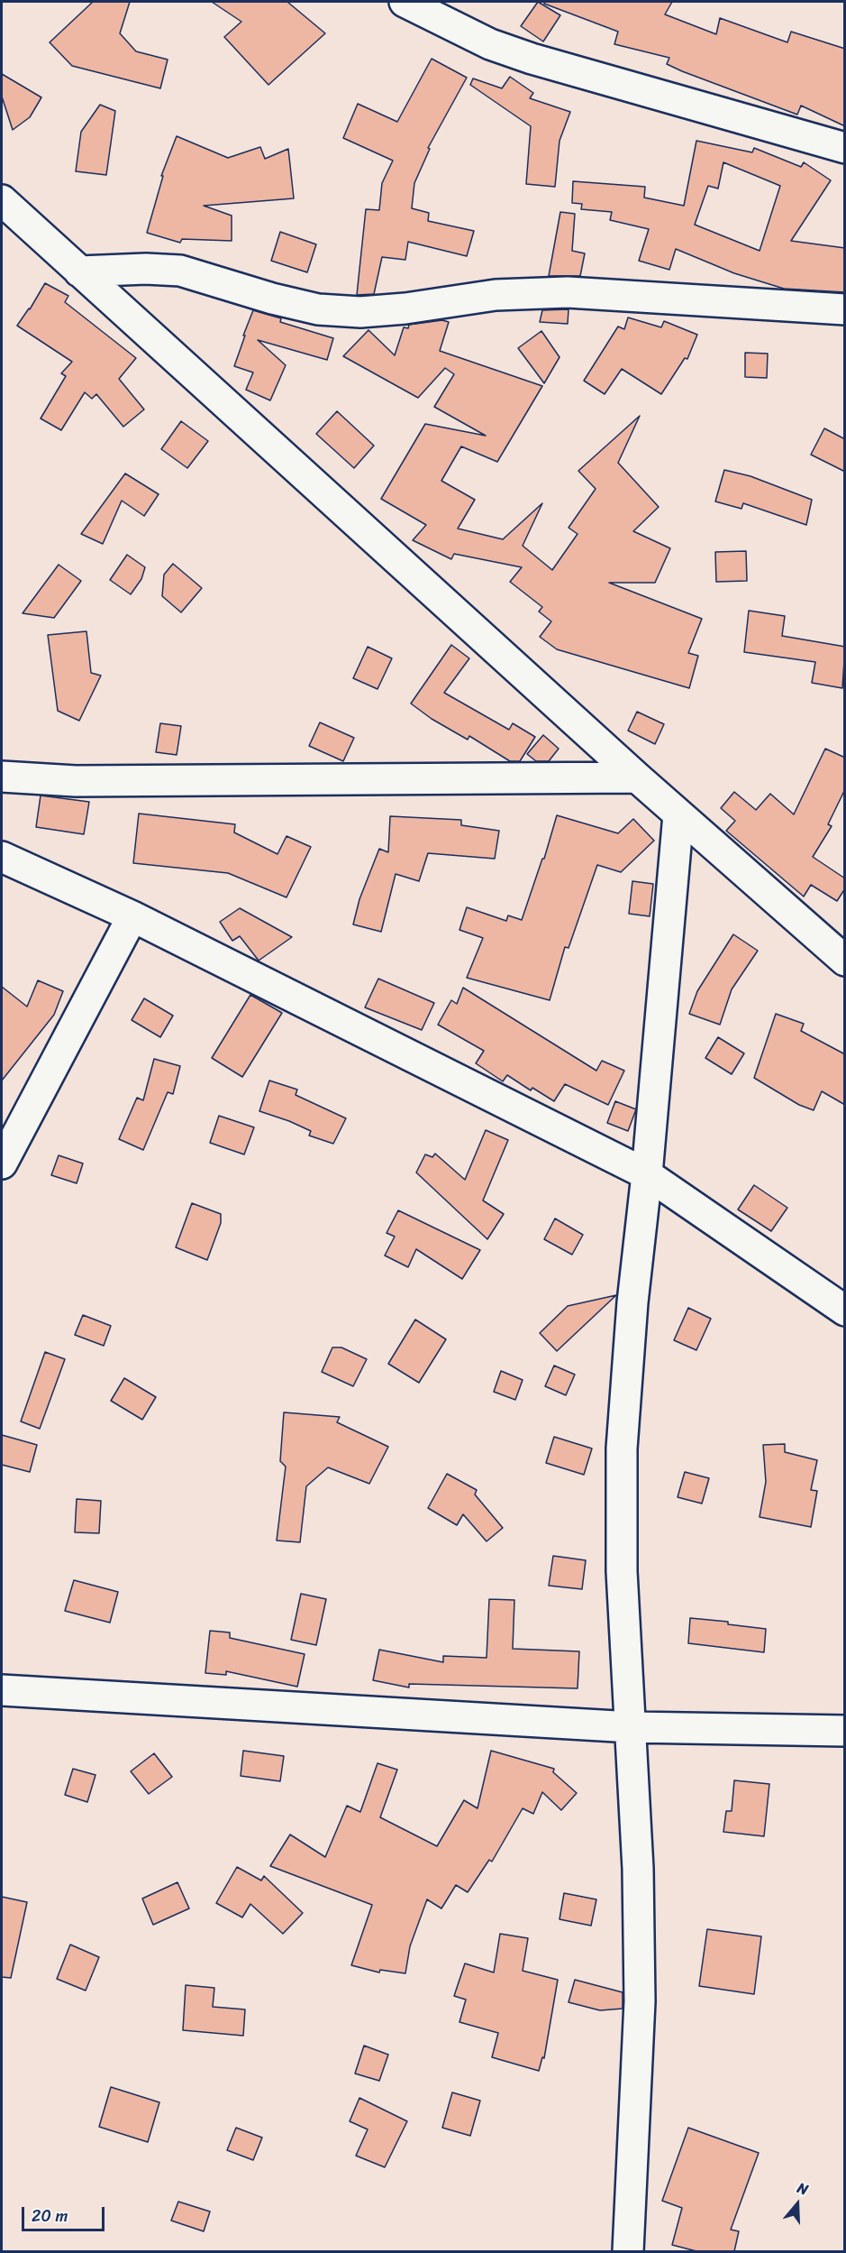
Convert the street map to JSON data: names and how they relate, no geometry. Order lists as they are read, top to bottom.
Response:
{
  "scale_bar": "20 m",
  "north": "top"
}
